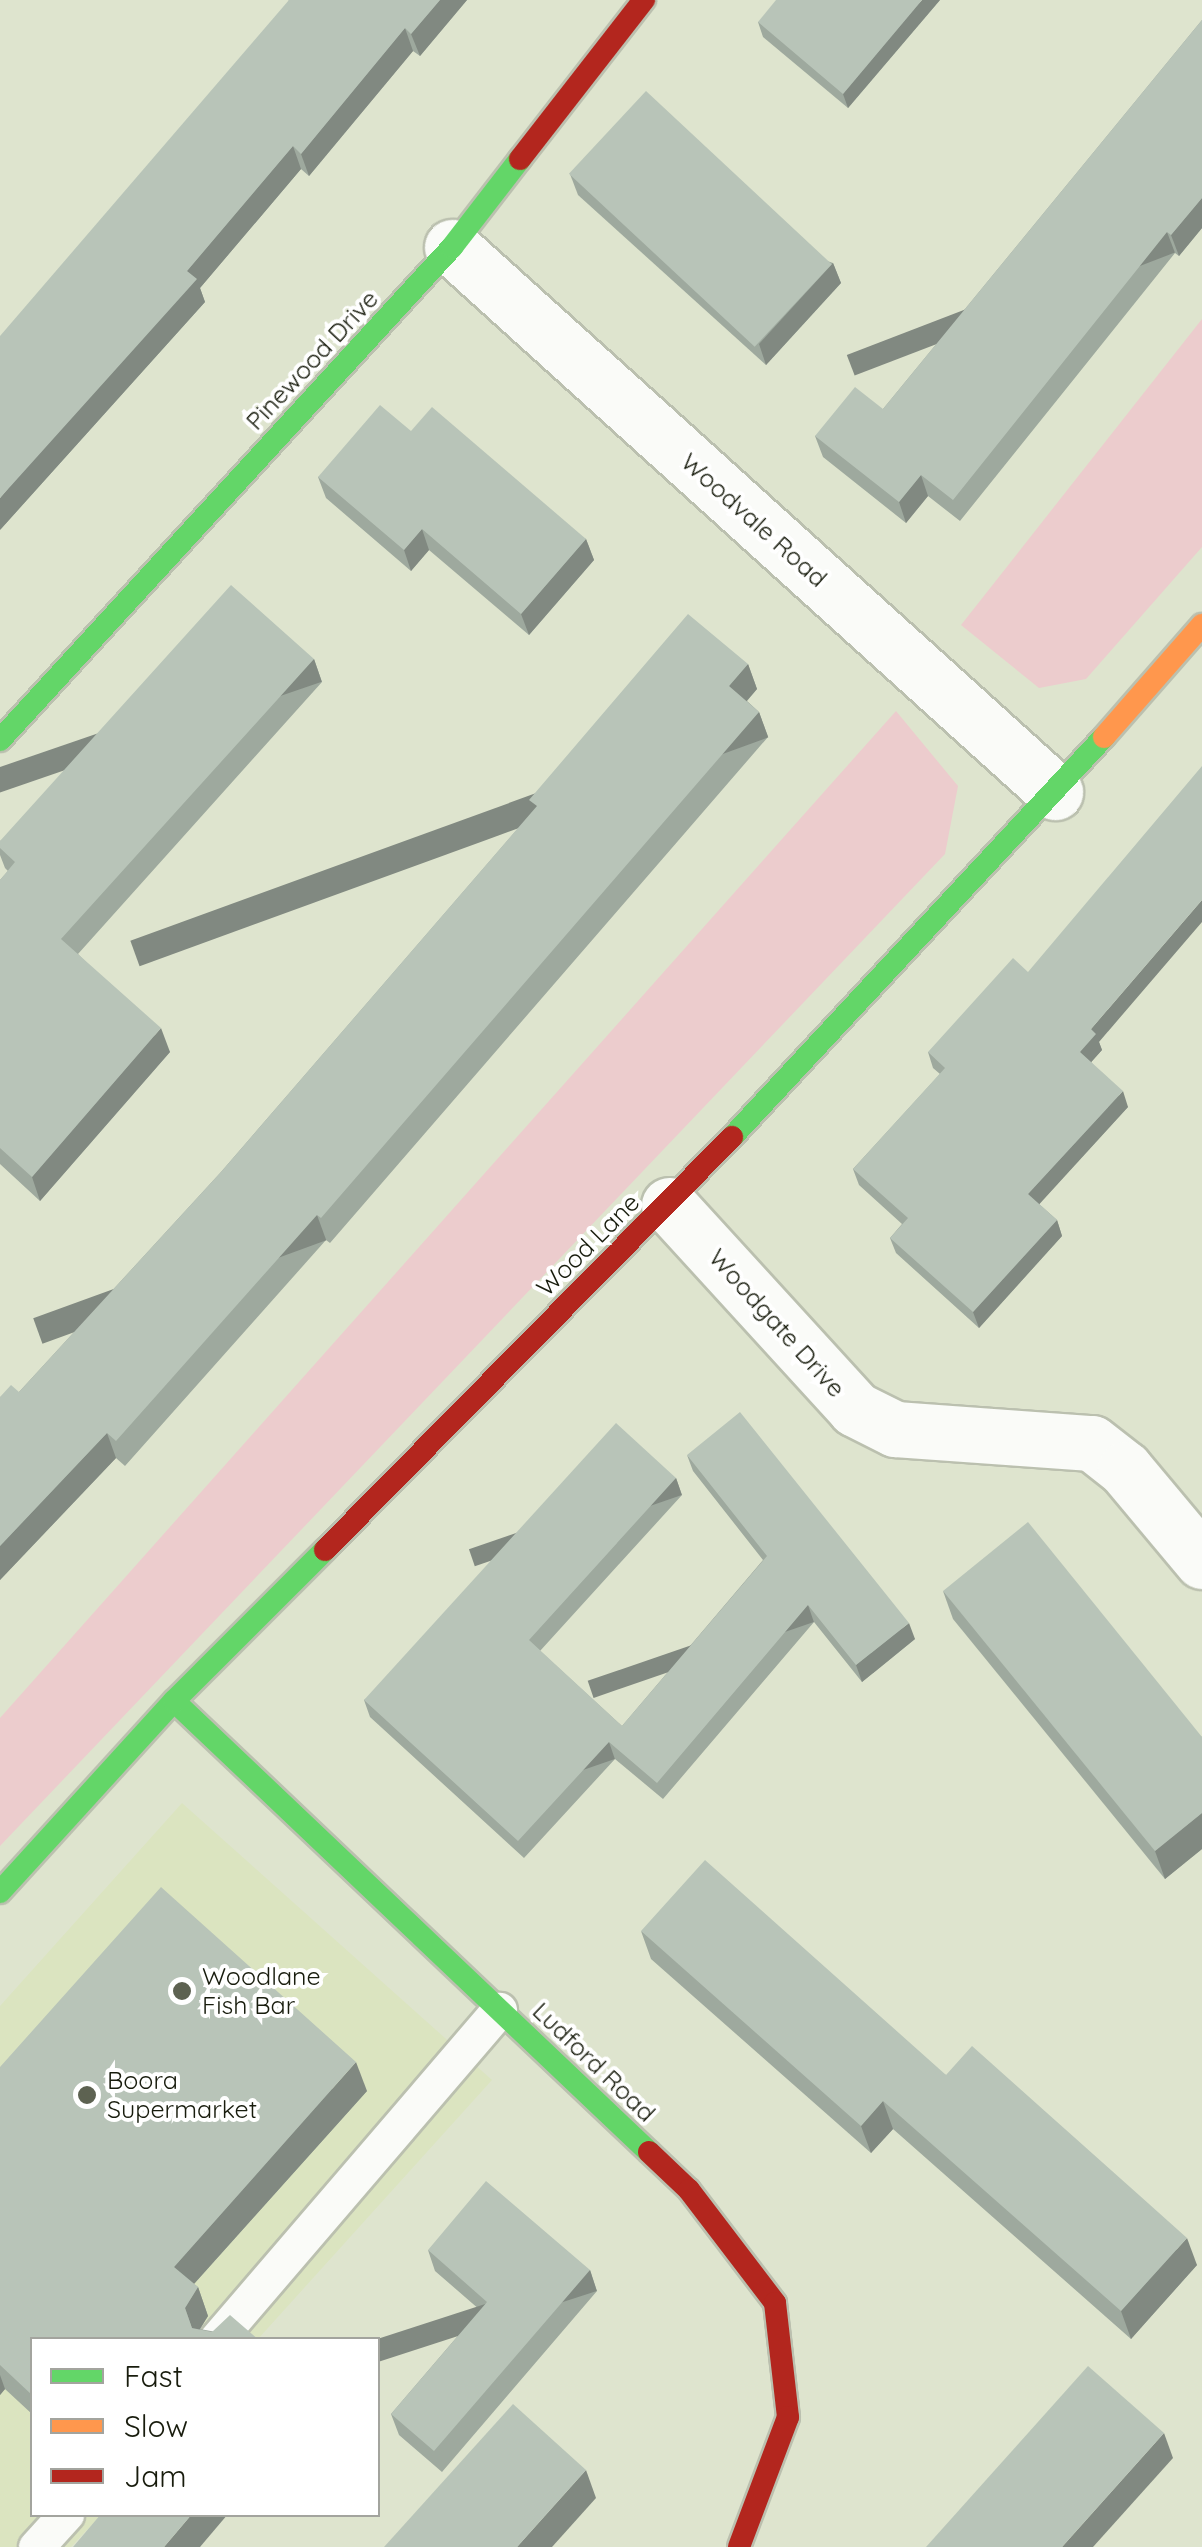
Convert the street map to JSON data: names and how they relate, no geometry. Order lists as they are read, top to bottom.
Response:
{
  "streets": {
    "street": [
      "Pinewood Drive",
      "Woodvale Road",
      "Wood Lane",
      "Woodgate Drive",
      "Ludford Road"
    ]
  },
  "crossings": [
    ["Pinewood Drive", "Woodvale Road"],
    ["Woodvale Road", "Wood Lane"],
    ["Wood Lane", "Woodgate Drive"],
    ["Wood Lane", "Ludford Road"]
  ],
  "places": ["Woodlane Fish Bar", "Boora Supermarket"],
  "legend": ["Fast", "Slow", "Jam"]
}
